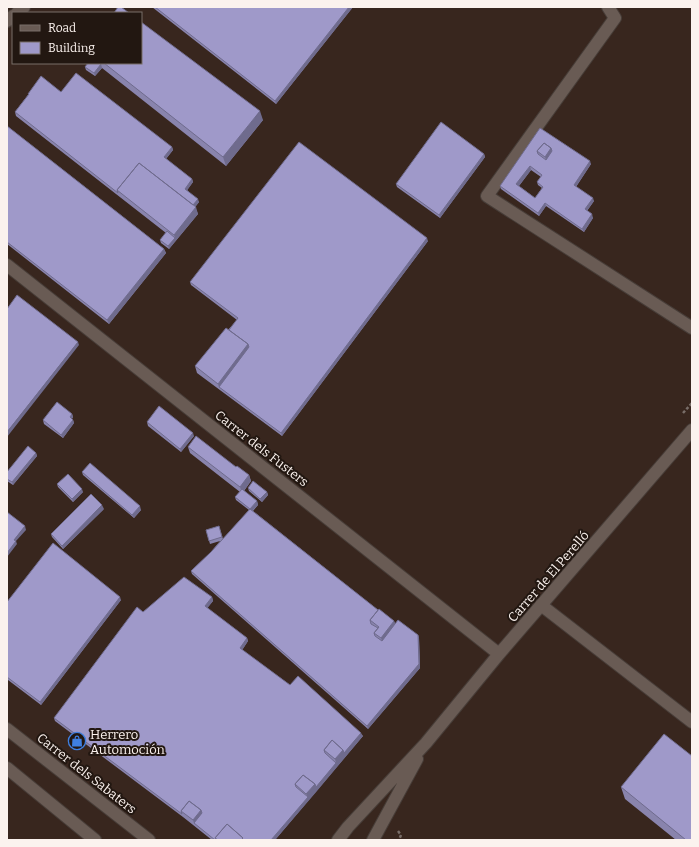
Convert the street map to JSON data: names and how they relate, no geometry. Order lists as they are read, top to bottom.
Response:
{
  "streets": {
    "street": ["Carrer dels Fusters", "Carrer de El Perelló", "Carrer dels Sabaters"]
  },
  "crossings": [
    ["Carrer dels Fusters", "Carrer de El Perelló"]
  ],
  "places": {
    "shop": ["Herrero Automoción"]
  },
  "legend": ["Road", "Building"]
}
